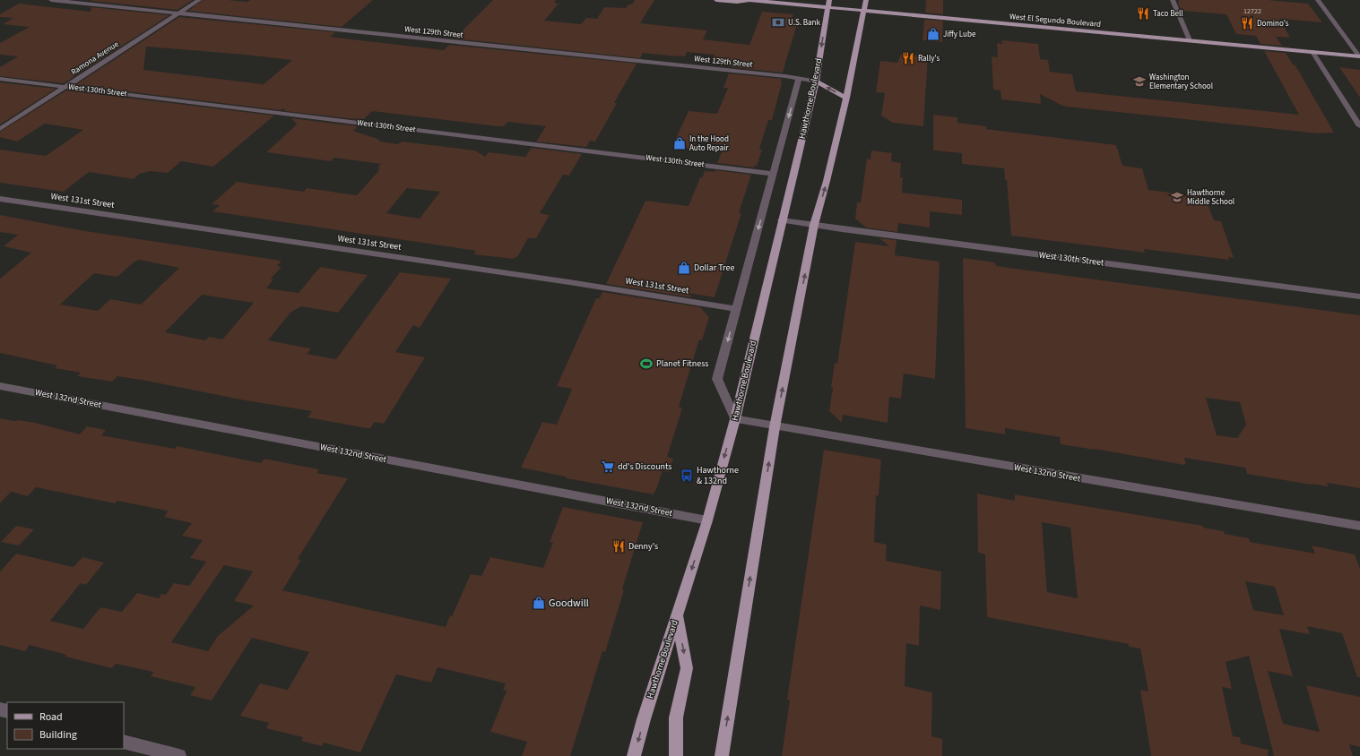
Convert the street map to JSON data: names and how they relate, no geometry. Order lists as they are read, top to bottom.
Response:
{
  "streets": {
    "main road": ["West El Segundo Boulevard", "Hawthorne Boulevard"],
    "street": [
      "West 129th Street",
      "Ramona Avenue",
      "West 130th Street",
      "West 131st Street",
      "West 132nd Street"
    ]
  },
  "crossings": [
    ["West El Segundo Boulevard", "Hawthorne Boulevard"],
    ["West 129th Street", "Ramona Avenue"],
    ["West 129th Street", "Hawthorne Boulevard"],
    ["Ramona Avenue", "West 130th Street"],
    ["West 130th Street", "Hawthorne Boulevard"],
    ["Hawthorne Boulevard", "West 132nd Street"]
  ],
  "places": {
    "restaurant": [
      "Taco Bell",
      "Domino's",
      "Rally's",
      "Denny's"
    ],
    "bank": ["U.S. Bank"],
    "shop": [
      "Jiffy Lube",
      "In the Hood Auto Repair",
      "Dollar Tree",
      "Goodwill"
    ],
    "school or university": ["Washington Elementary School", "Hawthorne Middle School"],
    "sports": ["Planet Fitness"],
    "supermarket": ["dd's Discounts"],
    "bus stop": ["Hawthorne & 132nd"]
  },
  "house_numbers": ["12722"],
  "legend": ["Road", "Building"]
}
